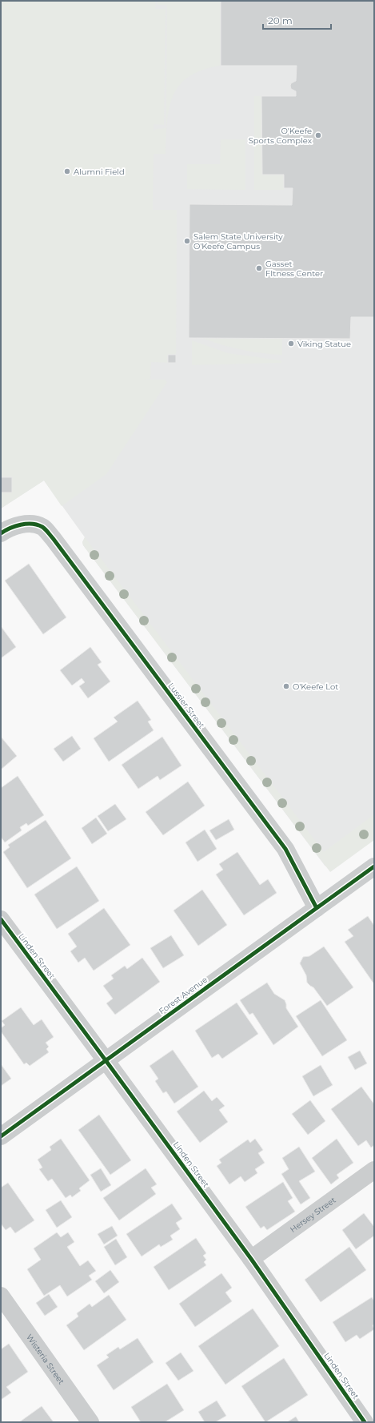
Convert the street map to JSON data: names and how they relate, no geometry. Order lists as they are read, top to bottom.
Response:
{
  "streets": {
    "street": [
      "Lussier Street",
      "Linden Street",
      "Forest Avenue",
      "Hersey Street",
      "Wisteria Street"
    ]
  },
  "crossings": [
    ["Lussier Street", "Forest Avenue"],
    ["Linden Street", "Forest Avenue"],
    ["Linden Street", "Hersey Street"]
  ],
  "places": [
    "O'Keefe Sports Complex",
    "Alumni Field",
    "Salem State University O'Keefe Campus",
    "Gasset FItness Center",
    "Viking Statue",
    "O'Keefe Lot"
  ],
  "scale_bar": "20 m"
}
